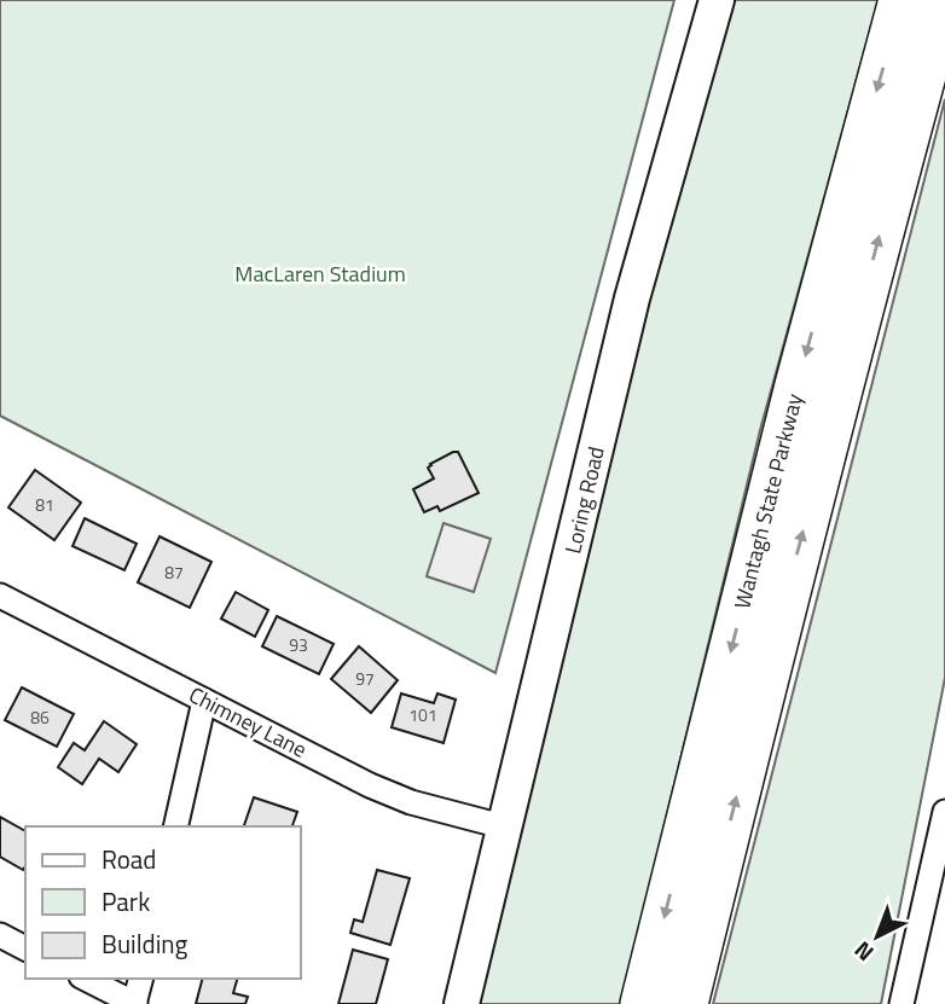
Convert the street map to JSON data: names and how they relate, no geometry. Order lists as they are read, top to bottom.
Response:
{
  "streets": {
    "highway": ["Wantagh State Parkway"],
    "street": ["Loring Road", "Chimney Lane"]
  },
  "crossings": [
    ["Loring Road", "Chimney Lane"]
  ],
  "parks": ["MacLaren Stadium"],
  "house_numbers": [
    "81",
    "87",
    "93",
    "97",
    "101",
    "86"
  ],
  "legend": ["Road", "Park", "Building"],
  "north": "bottom left"
}
